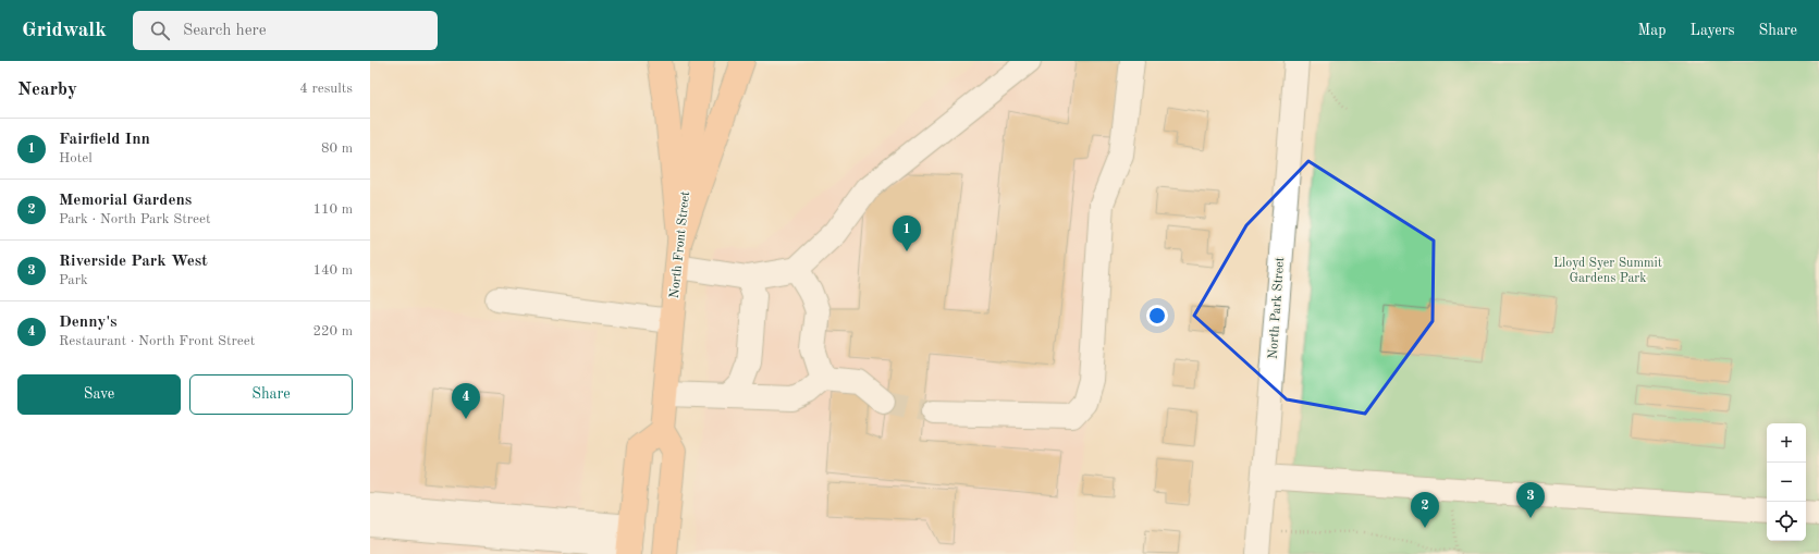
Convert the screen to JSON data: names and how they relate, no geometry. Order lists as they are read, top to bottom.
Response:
{
  "streets": {
    "main road": ["North Front Street"],
    "street": ["North Park Street"]
  },
  "parks": ["Lloyd Syer Summit Gardens Park"],
  "page": {
    "header": "Gridwalk",
    "search": "Search here",
    "nav": ["Map", "Layers", "Share"],
    "heading": ["Nearby", "4 results"],
    "list": [
      {
        "mark": "1",
        "name": "Fairfield Inn",
        "note": "Hotel",
        "value": "80 m"
      },
      {
        "mark": "2",
        "name": "Memorial Gardens",
        "note": "Park · North Park Street",
        "value": "110 m"
      },
      {
        "mark": "3",
        "name": "Riverside Park West",
        "note": "Park",
        "value": "140 m"
      },
      {
        "mark": "4",
        "name": "Denny's",
        "note": "Restaurant · North Front Street",
        "value": "220 m"
      }
    ],
    "pins": [
      "1",
      "4",
      "3",
      "2"
    ],
    "buttons": ["Save", "Share"],
    "map_buttons": ["+", "−"]
  }
}
